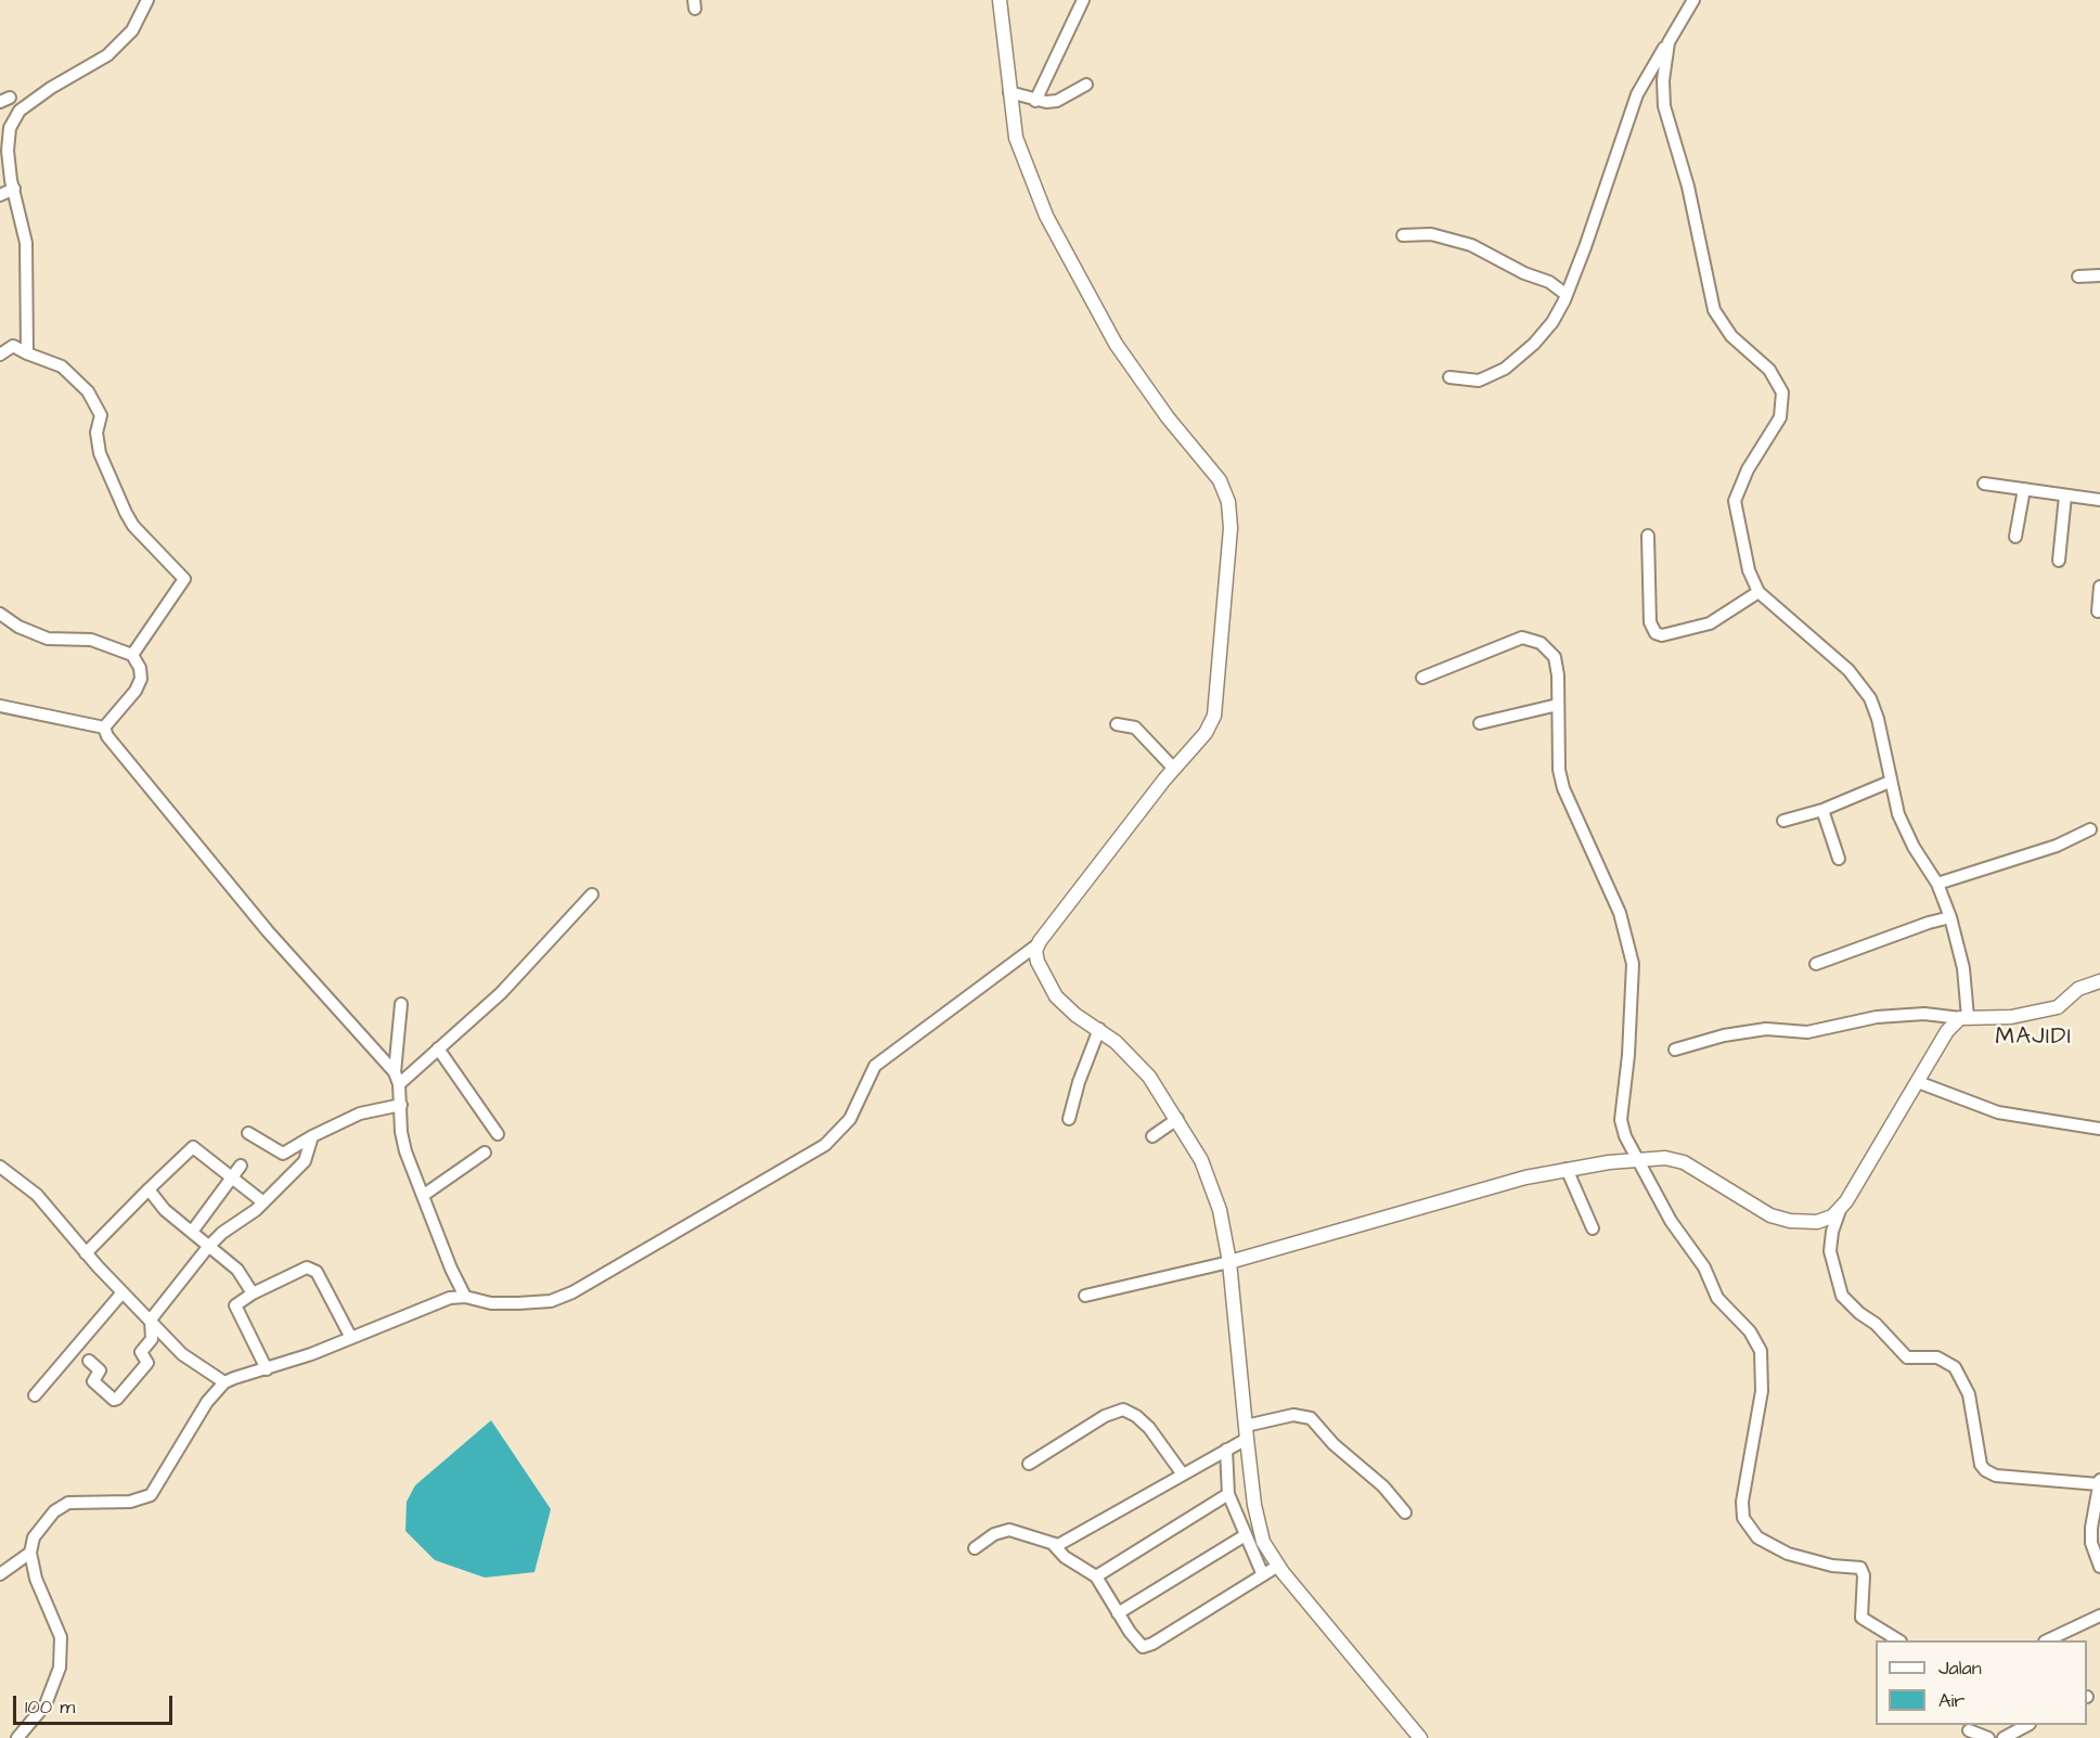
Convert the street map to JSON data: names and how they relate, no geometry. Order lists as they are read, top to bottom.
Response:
{
  "districts": ["MAJIDI"],
  "legend": ["Jalan", "Air"],
  "scale_bar": "100 m"
}
